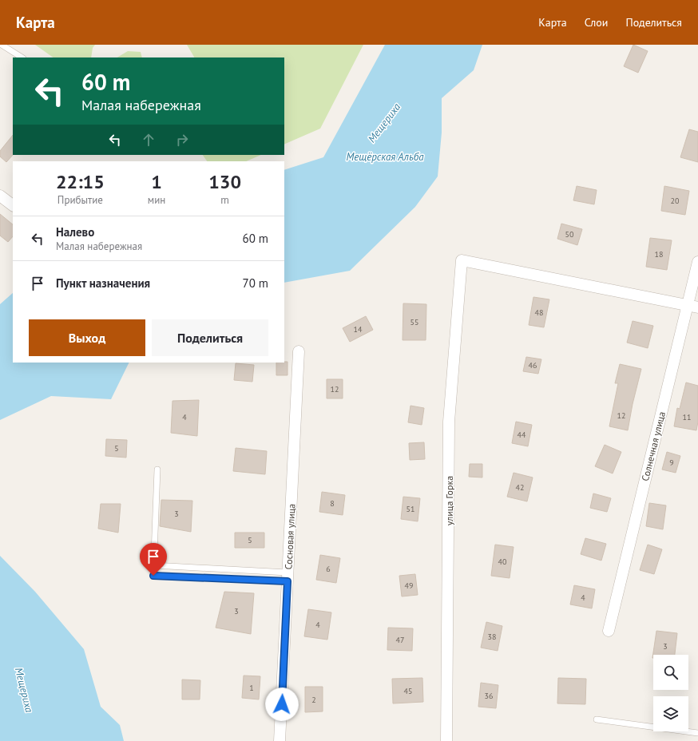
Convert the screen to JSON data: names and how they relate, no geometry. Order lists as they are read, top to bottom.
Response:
{
  "streets": {
    "street": ["Солнечная улица", "улица Горка", "Сосновая улица"]
  },
  "crossings": [
    ["Солнечная улица", "улица Горка"]
  ],
  "water": ["Мещериха", "Мещёрская Альба"],
  "house_numbers": [
    "20",
    "50",
    "18",
    "48",
    "55",
    "14",
    "46",
    "12",
    "12",
    "4",
    "11",
    "44",
    "5",
    "9",
    "42",
    "8",
    "51",
    "3",
    "5",
    "40",
    "6",
    "49",
    "4",
    "3",
    "4",
    "38",
    "47",
    "3",
    "1",
    "45",
    "36",
    "2"
  ],
  "page": {
    "header": "Карта",
    "nav": ["Карта", "Слои", "Поделиться"],
    "turn": ["60 m", "Малая набережная"],
    "eta": [
      "22:15",
      "Прибытие",
      "1",
      "мин",
      "130",
      "m"
    ],
    "list": [
      {
        "name": "Налево",
        "note": "Малая набережная",
        "value": "60 m"
      },
      {
        "name": "Пункт назначения",
        "value": "70 m"
      }
    ],
    "buttons": ["Выход", "Поделиться"]
  }
}
